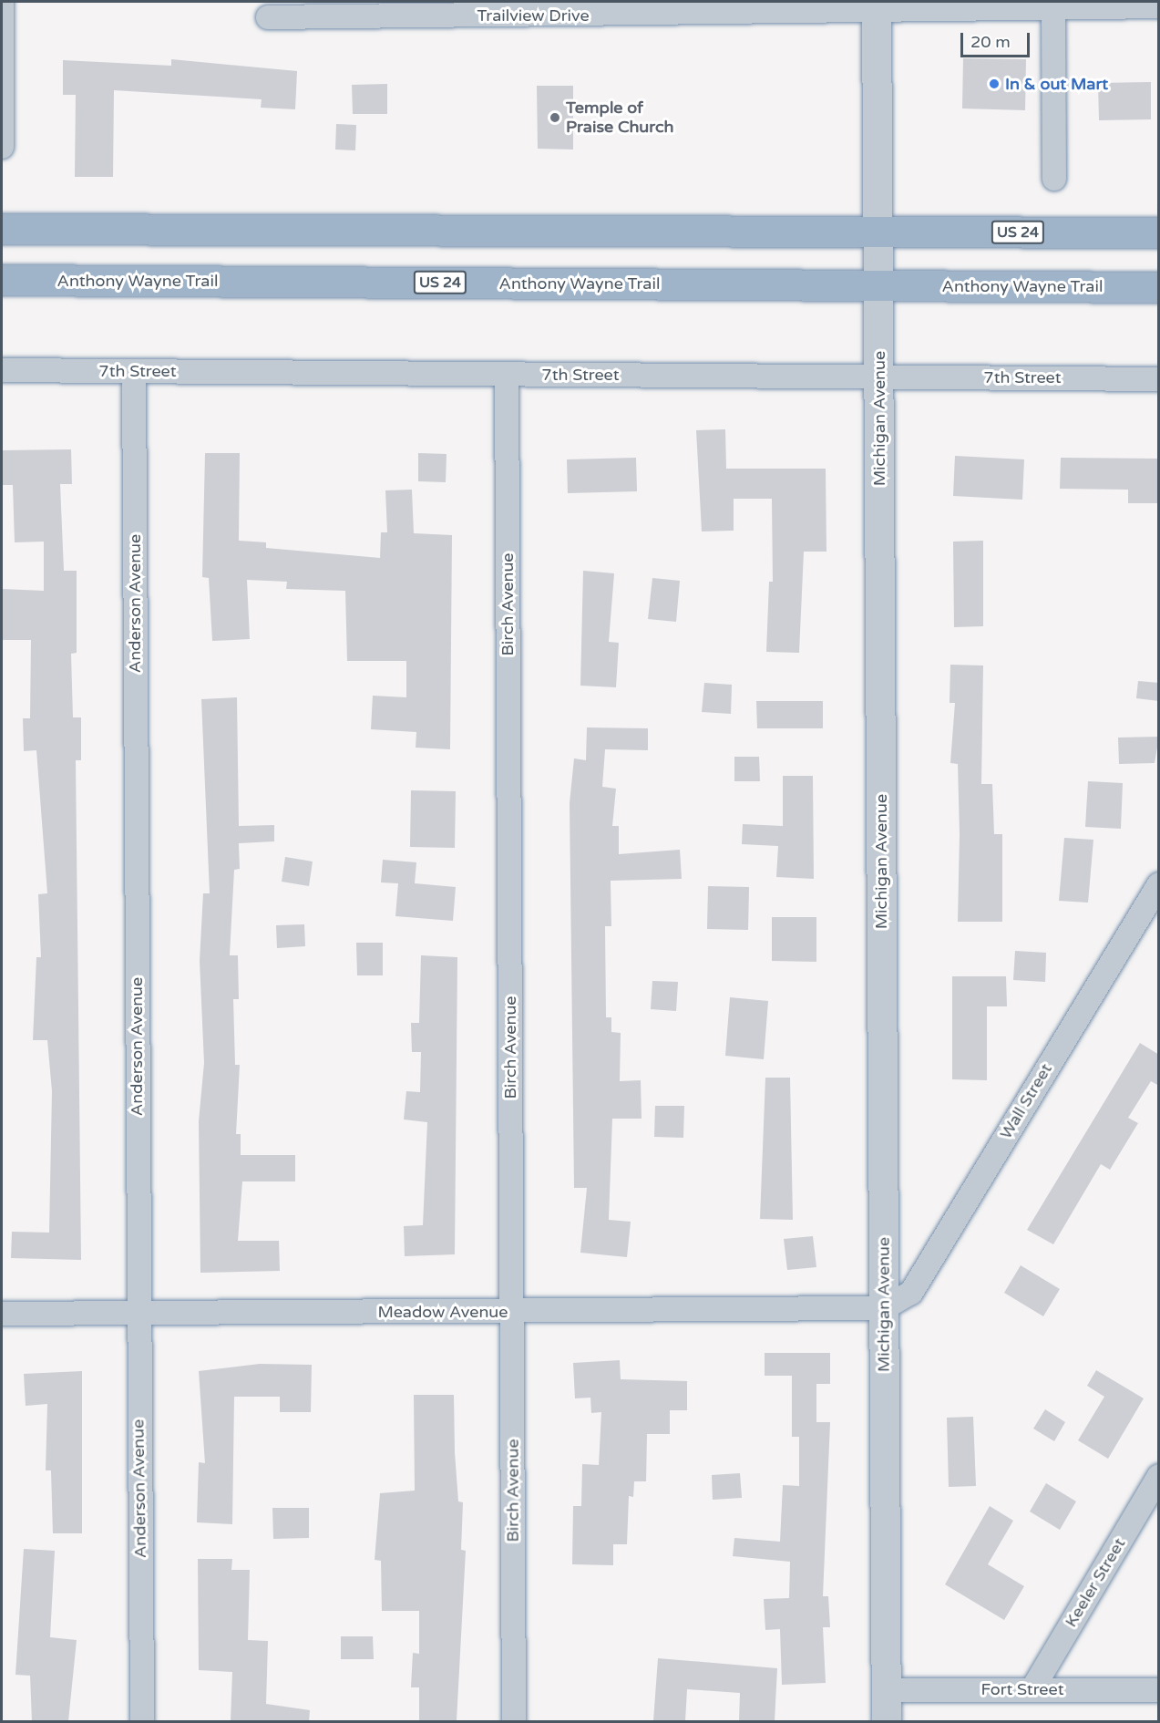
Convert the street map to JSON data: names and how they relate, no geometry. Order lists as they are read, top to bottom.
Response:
{
  "streets": {
    "highway": ["US 24", "Anthony Wayne Trail"],
    "street": [
      "Trailview Drive",
      "7th Street",
      "Michigan Avenue",
      "Anderson Avenue",
      "Birch Avenue",
      "Wall Street",
      "Meadow Avenue",
      "Keeler Street",
      "Fort Street"
    ]
  },
  "crossings": [
    ["Trailview Drive", "Michigan Avenue"],
    ["US 24", "Michigan Avenue"],
    ["Anthony Wayne Trail", "Michigan Avenue"],
    ["7th Street", "Michigan Avenue"],
    ["7th Street", "Anderson Avenue"],
    ["7th Street", "Birch Avenue"],
    ["Michigan Avenue", "Wall Street"],
    ["Michigan Avenue", "Meadow Avenue"],
    ["Michigan Avenue", "Fort Street"],
    ["Anderson Avenue", "Meadow Avenue"],
    ["Birch Avenue", "Meadow Avenue"],
    ["Wall Street", "Meadow Avenue"],
    ["Keeler Street", "Fort Street"]
  ],
  "places": ["In & out Mart", "Temple of Praise Church"],
  "scale_bar": "20 m"
}
